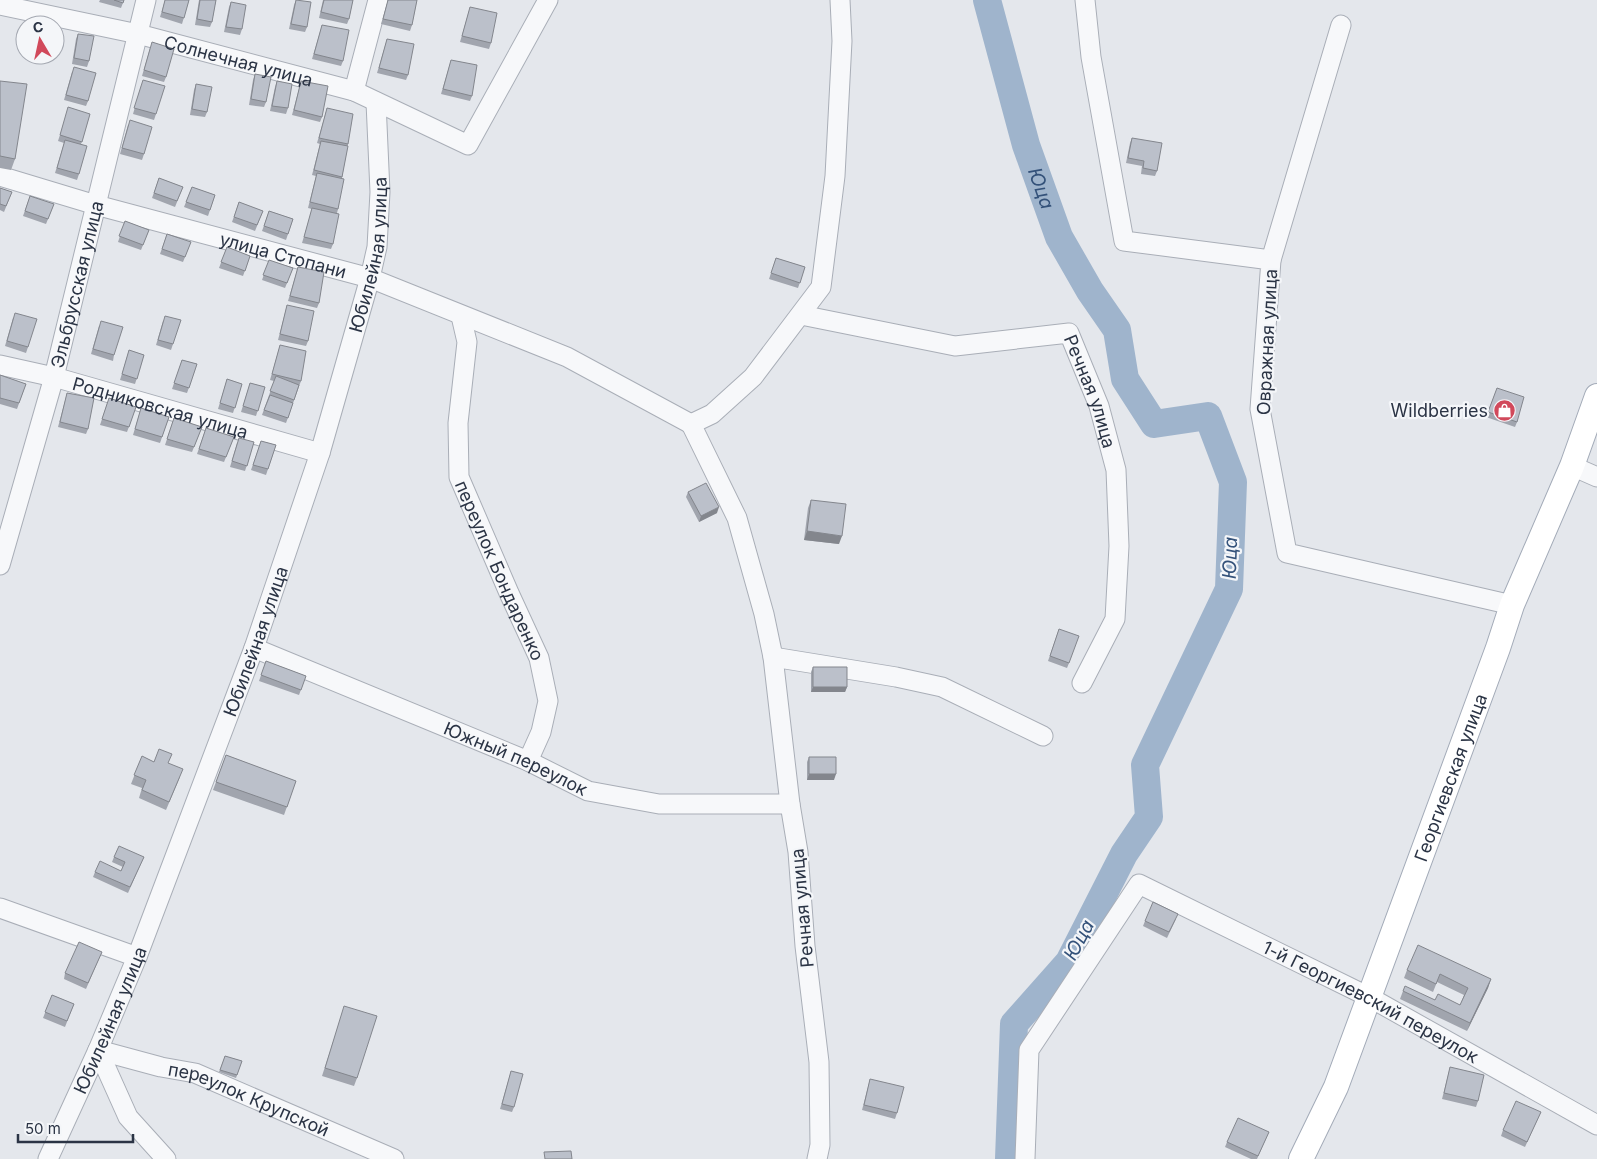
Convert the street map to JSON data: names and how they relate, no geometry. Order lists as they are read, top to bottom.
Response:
{
  "streets": {
    "main road": ["Георгиевская улица"],
    "street": [
      "Солнечная улица",
      "Юбилейная улица",
      "улица Стопани",
      "Эльбрусская улица",
      "Овражная улица",
      "Речная улица",
      "Родниковская улица",
      "переулок Бондаренко",
      "Южный переулок",
      "1-й Георгиевский переулок",
      "переулок Крупской"
    ]
  },
  "crossings": [
    ["Солнечная улица", "Юбилейная улица"],
    ["Солнечная улица", "Эльбрусская улица"],
    ["Юбилейная улица", "улица Стопани"],
    ["Юбилейная улица", "Родниковская улица"],
    ["Юбилейная улица", "Южный переулок"],
    ["Юбилейная улица", "переулок Крупской"],
    ["улица Стопани", "Эльбрусская улица"],
    ["улица Стопани", "Речная улица"],
    ["улица Стопани", "переулок Бондаренко"],
    ["Эльбрусская улица", "Родниковская улица"],
    ["Овражная улица", "Георгиевская улица"],
    ["Речная улица", "Южный переулок"],
    ["переулок Бондаренко", "Южный переулок"],
    ["Георгиевская улица", "1-й Георгиевский переулок"]
  ],
  "water": ["Юца"],
  "places": {
    "shop": ["Wildberries"]
  },
  "scale_bar": "50 m",
  "north": "top"
}
